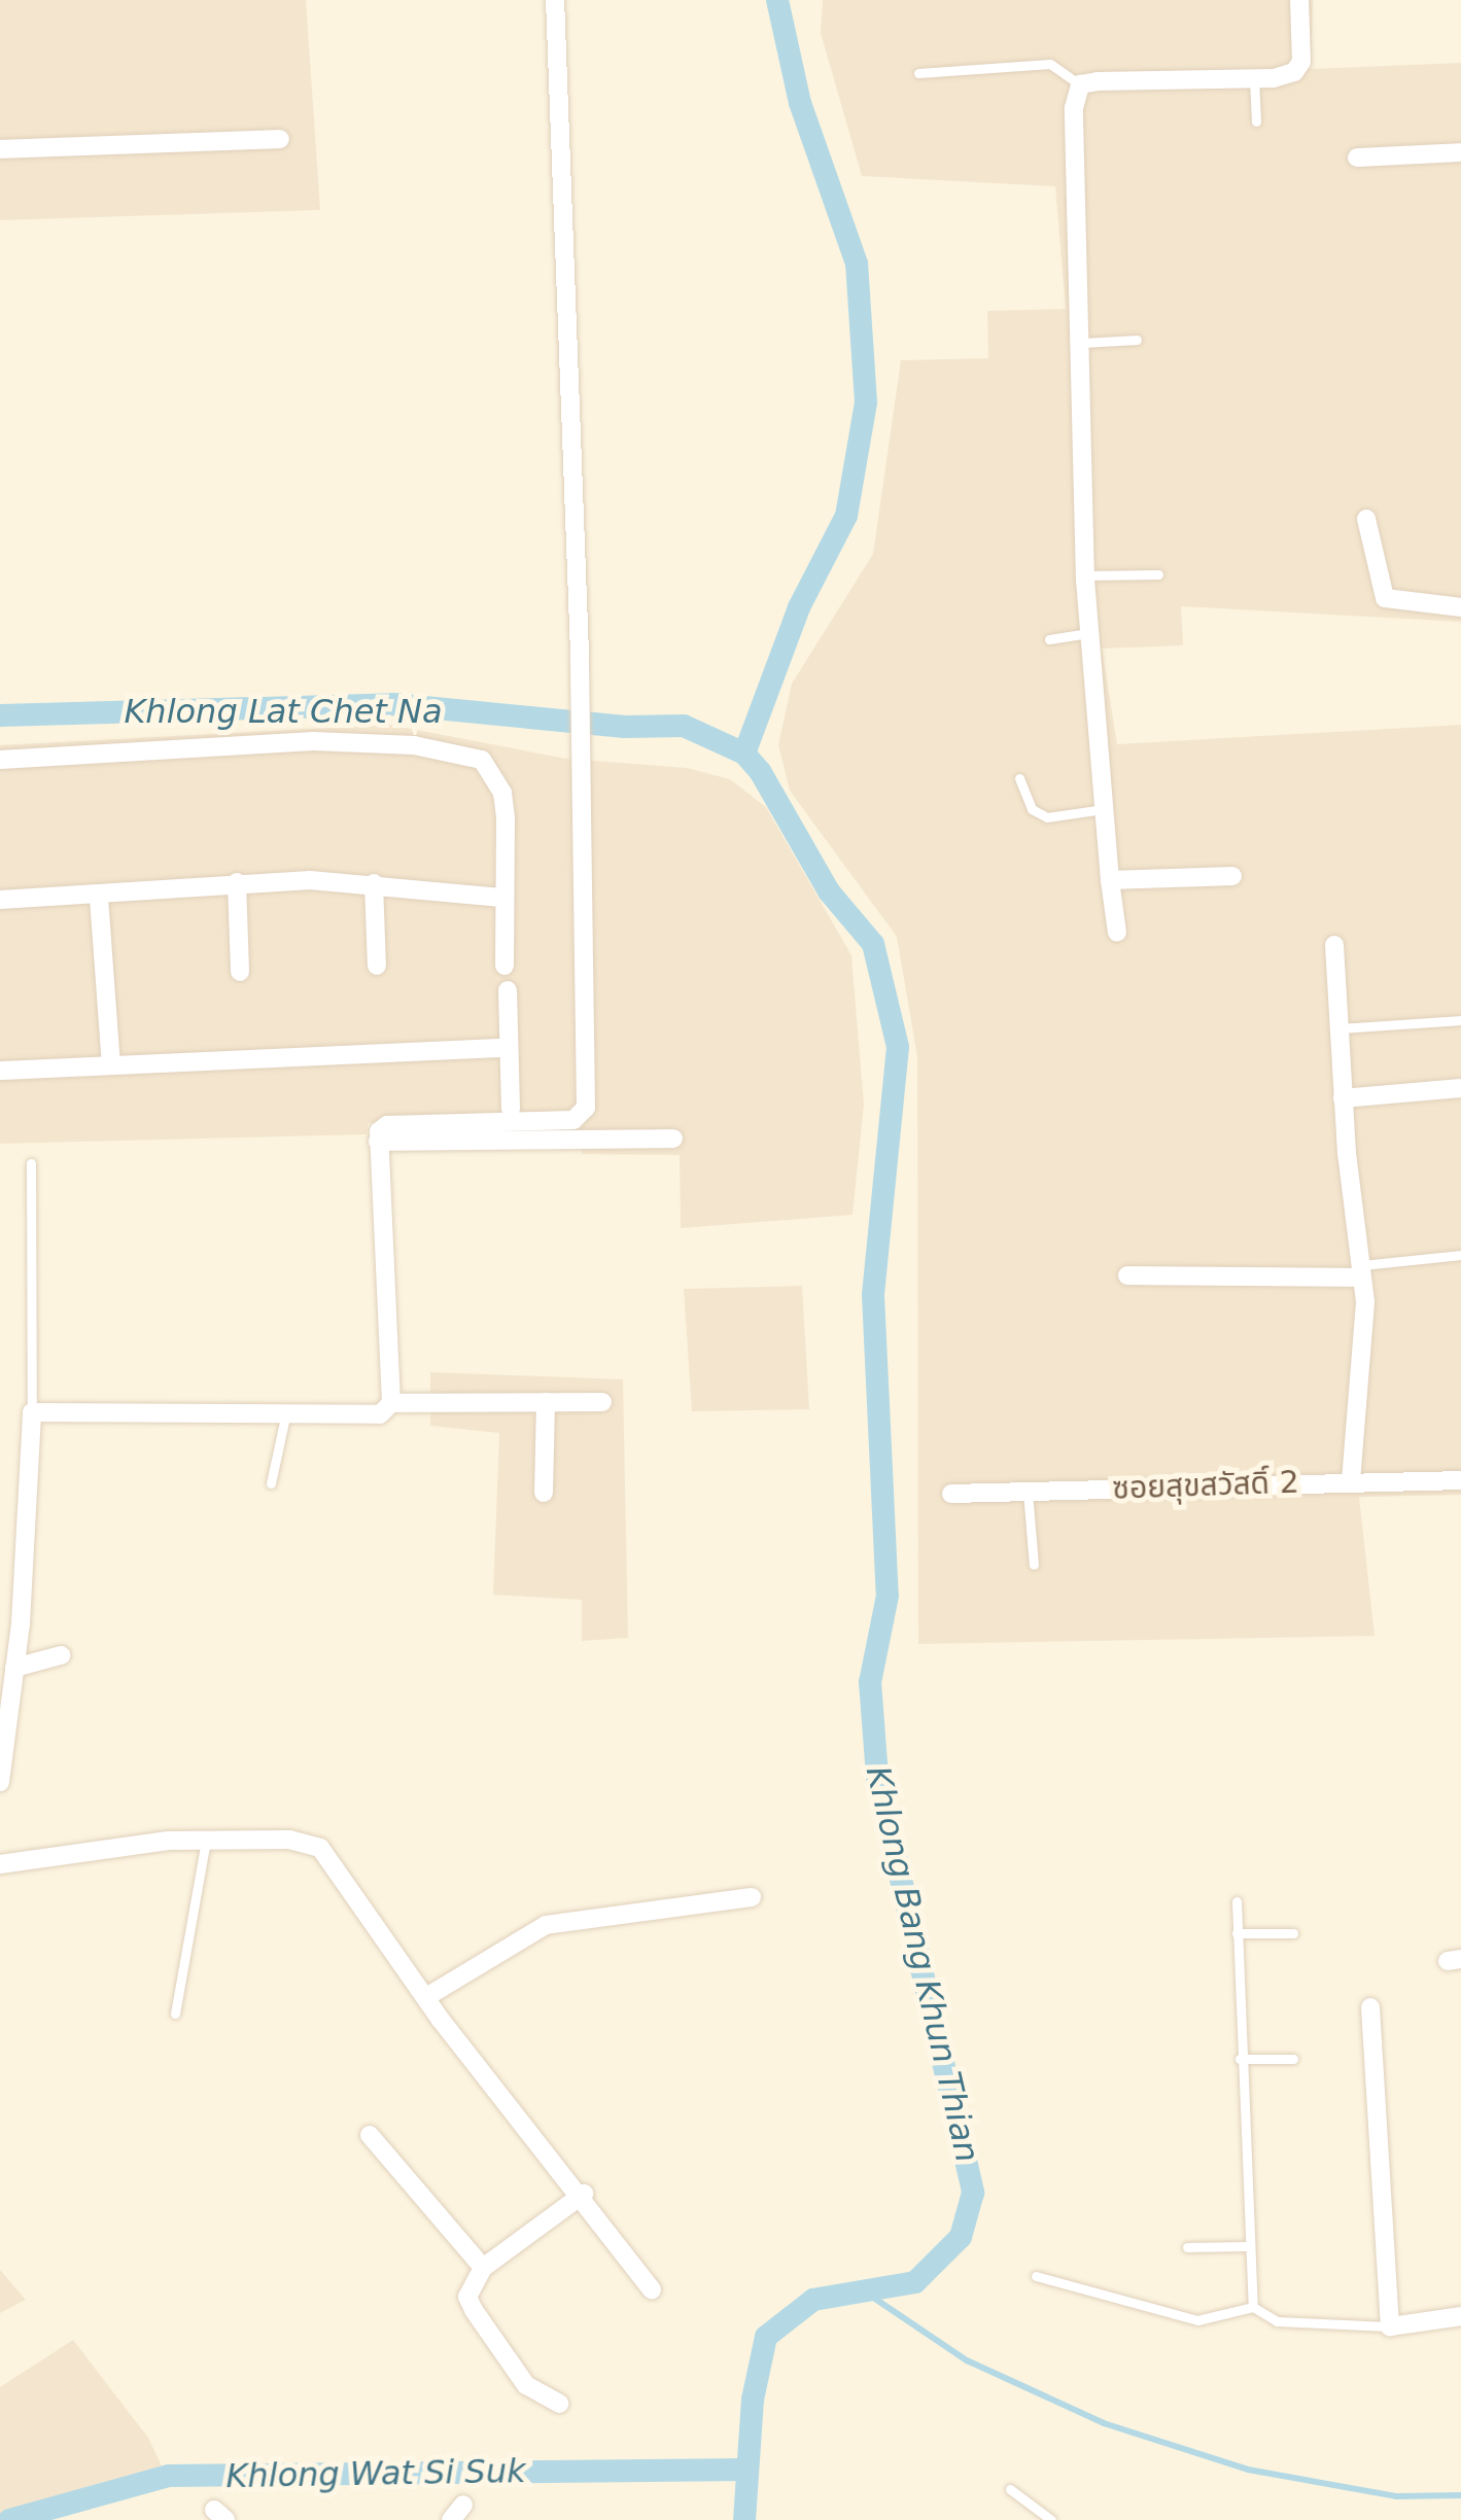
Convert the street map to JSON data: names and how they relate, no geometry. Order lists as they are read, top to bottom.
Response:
{
  "streets": {
    "street": ["ซอยสุขสวัสดิ์ 2"]
  },
  "water": ["Khlong Lat Chet Na", "Khlong Bang Khun Thian", "Khlong Wat Si Suk"]
}
